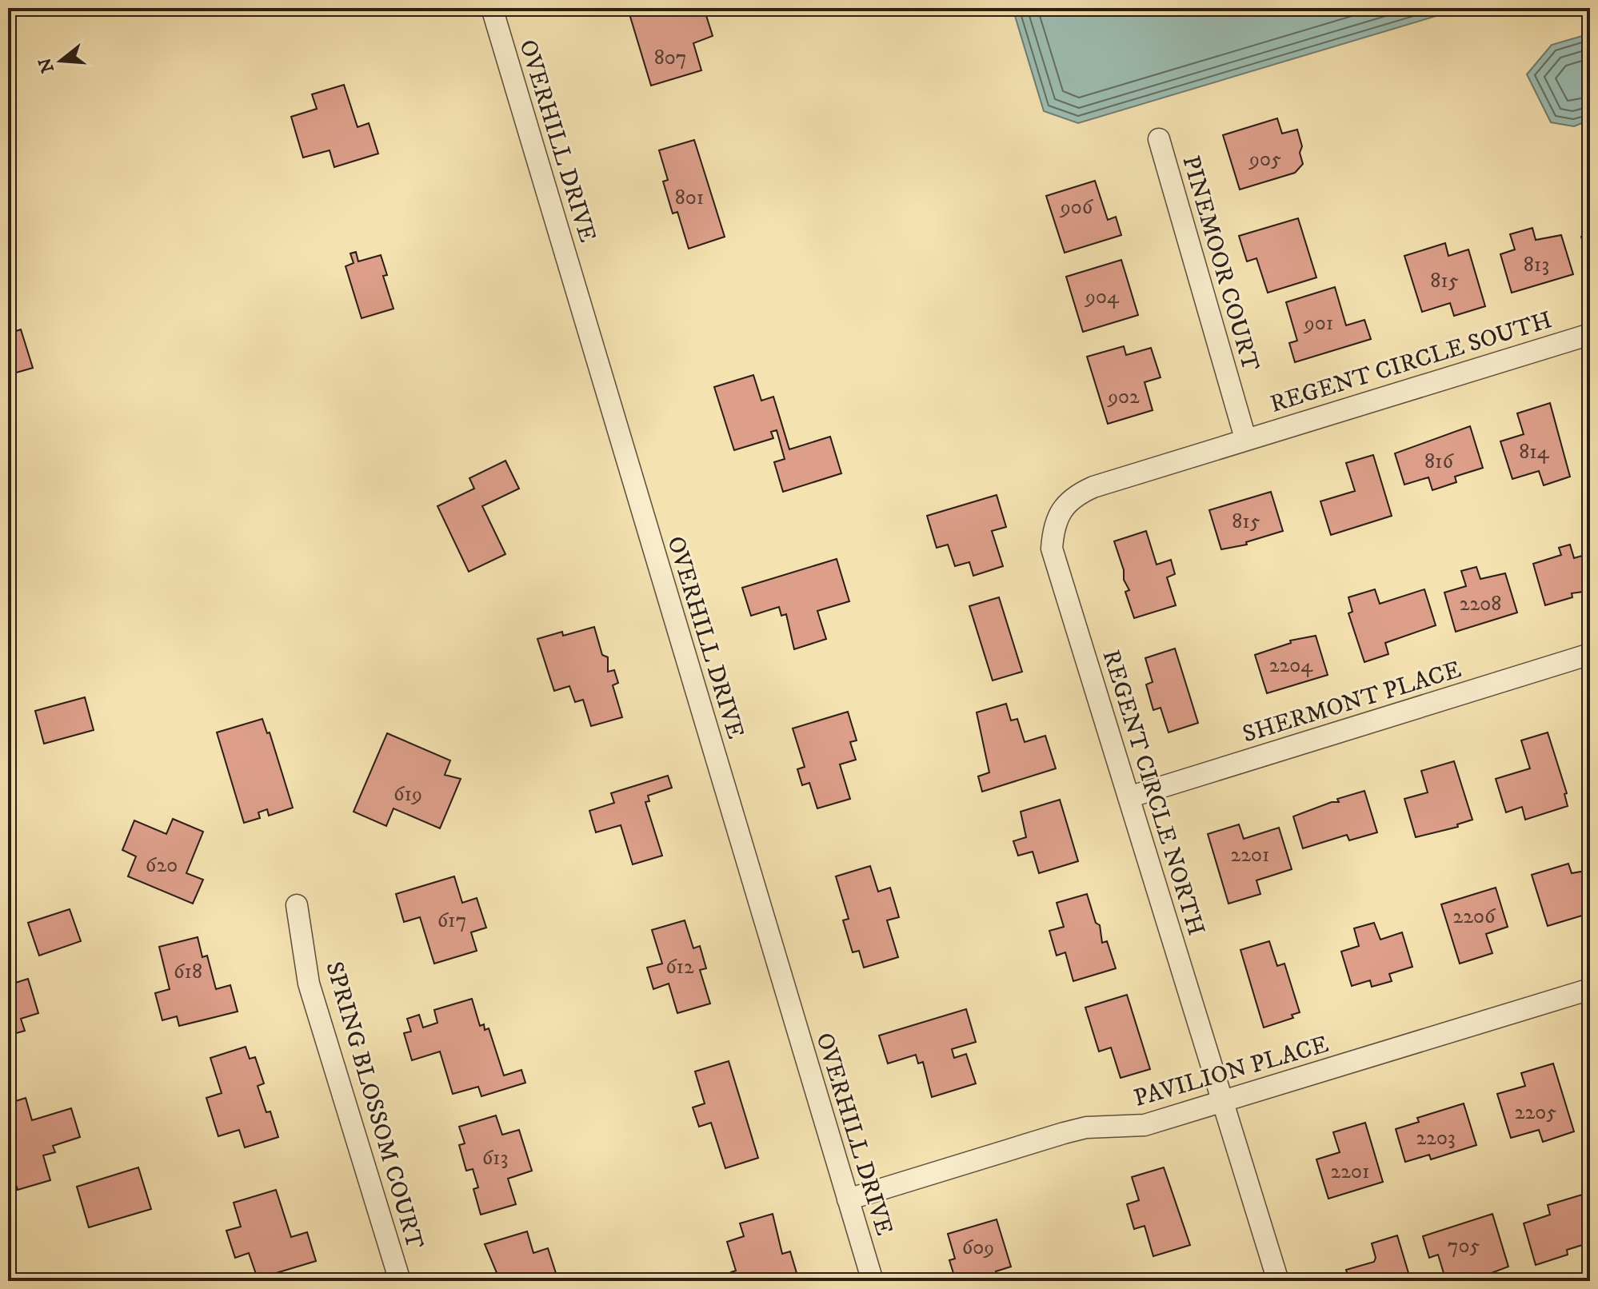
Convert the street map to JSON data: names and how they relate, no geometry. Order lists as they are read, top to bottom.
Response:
{
  "streets": {
    "street": [
      "OVERHILL DRIVE",
      "PINEMOOR COURT",
      "REGENT CIRCLE SOUTH",
      "SHERMONT PLACE",
      "REGENT CIRCLE NORTH",
      "PAVILION PLACE",
      "SPRING BLOSSOM COURT"
    ]
  },
  "crossings": [
    ["OVERHILL DRIVE", "PAVILION PLACE"],
    ["PINEMOOR COURT", "REGENT CIRCLE SOUTH"],
    ["PINEMOOR COURT", "REGENT CIRCLE NORTH"],
    ["REGENT CIRCLE SOUTH", "REGENT CIRCLE NORTH"],
    ["SHERMONT PLACE", "REGENT CIRCLE NORTH"],
    ["REGENT CIRCLE NORTH", "PAVILION PLACE"]
  ],
  "house_numbers": [
    "807",
    "905",
    "801",
    "906",
    "813",
    "815",
    "904",
    "901",
    "902",
    "814",
    "816",
    "815",
    "2208",
    "2204",
    "619",
    "2201",
    "620",
    "2206",
    "617",
    "612",
    "618",
    "2205",
    "2203",
    "613",
    "2201",
    "705",
    "609"
  ],
  "north": "left"
}
